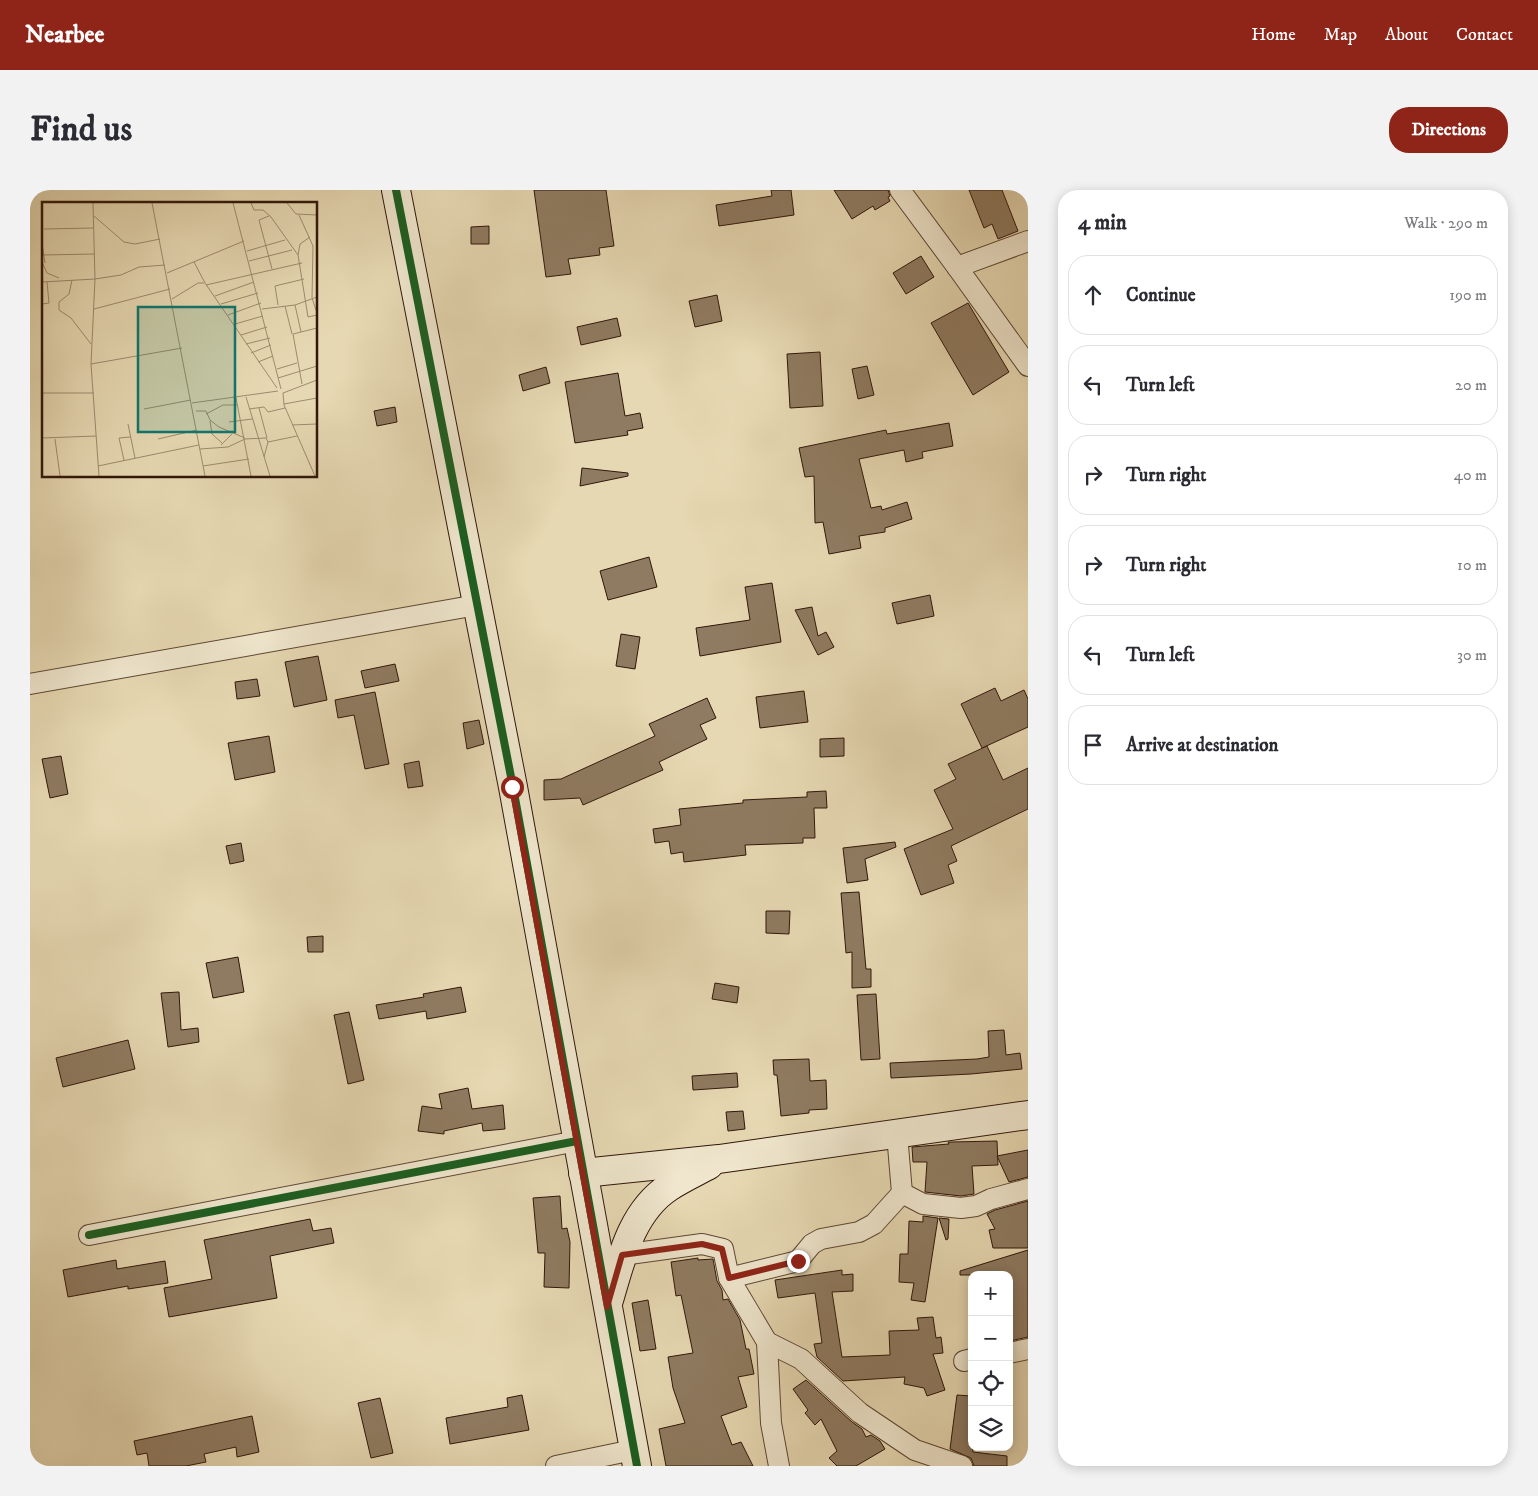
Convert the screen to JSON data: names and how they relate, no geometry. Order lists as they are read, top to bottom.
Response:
{
  "page": {
    "header": "Nearbee",
    "nav": [
      "Home",
      "Map",
      "About",
      "Contact"
    ],
    "buttons": "Directions",
    "title": "Find us",
    "heading": ["4 min", "Walk · 290 m"],
    "list": [
      ["Continue", "190 m"],
      ["Turn left", "20 m"],
      ["Turn right", "40 m"],
      ["Turn right", "10 m"],
      ["Turn left", "30 m"],
      "Arrive at destination"
    ],
    "map_buttons": ["+", "−"]
  }
}
